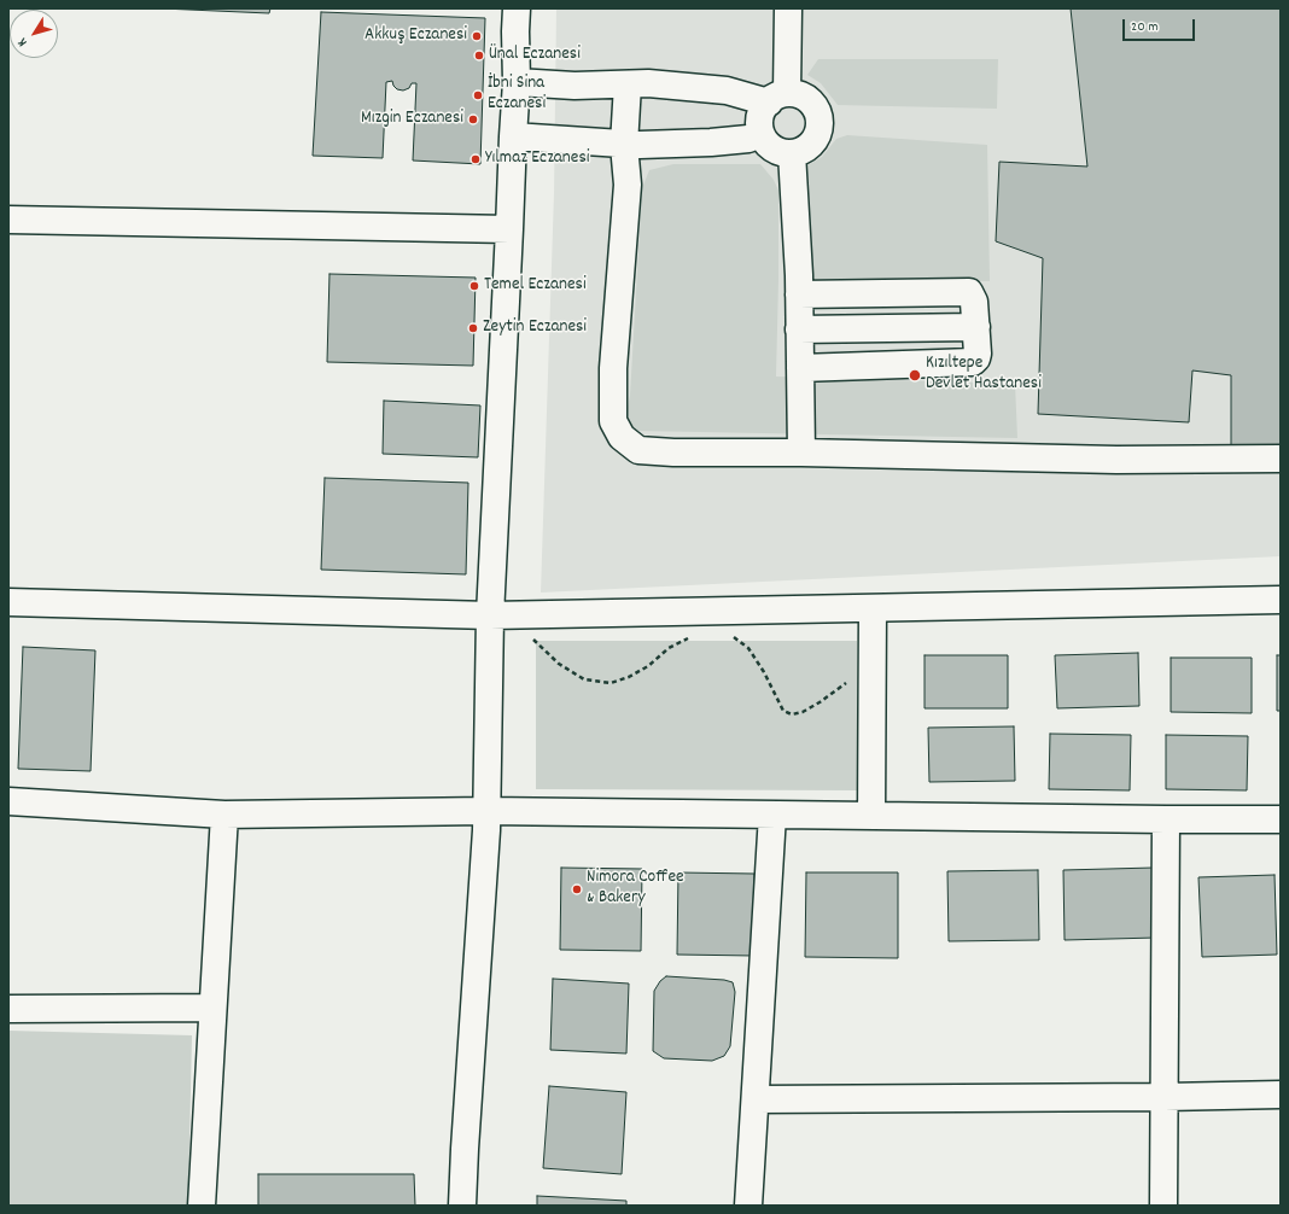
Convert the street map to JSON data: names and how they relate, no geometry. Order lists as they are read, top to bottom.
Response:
{
  "places": [
    "Akkuş Eczanesi",
    "Ünal Eczanesi",
    "İbni Sina Eczanesi",
    "Mızgin Eczanesi",
    "Yılmaz Eczanesi",
    "Temel Eczanesi",
    "Zeytin Eczanesi",
    "Kızıltepe Devlet Hastanesi",
    "Nimora Coffee & Bakery"
  ],
  "scale_bar": "20 m",
  "north": "bottom left"
}
